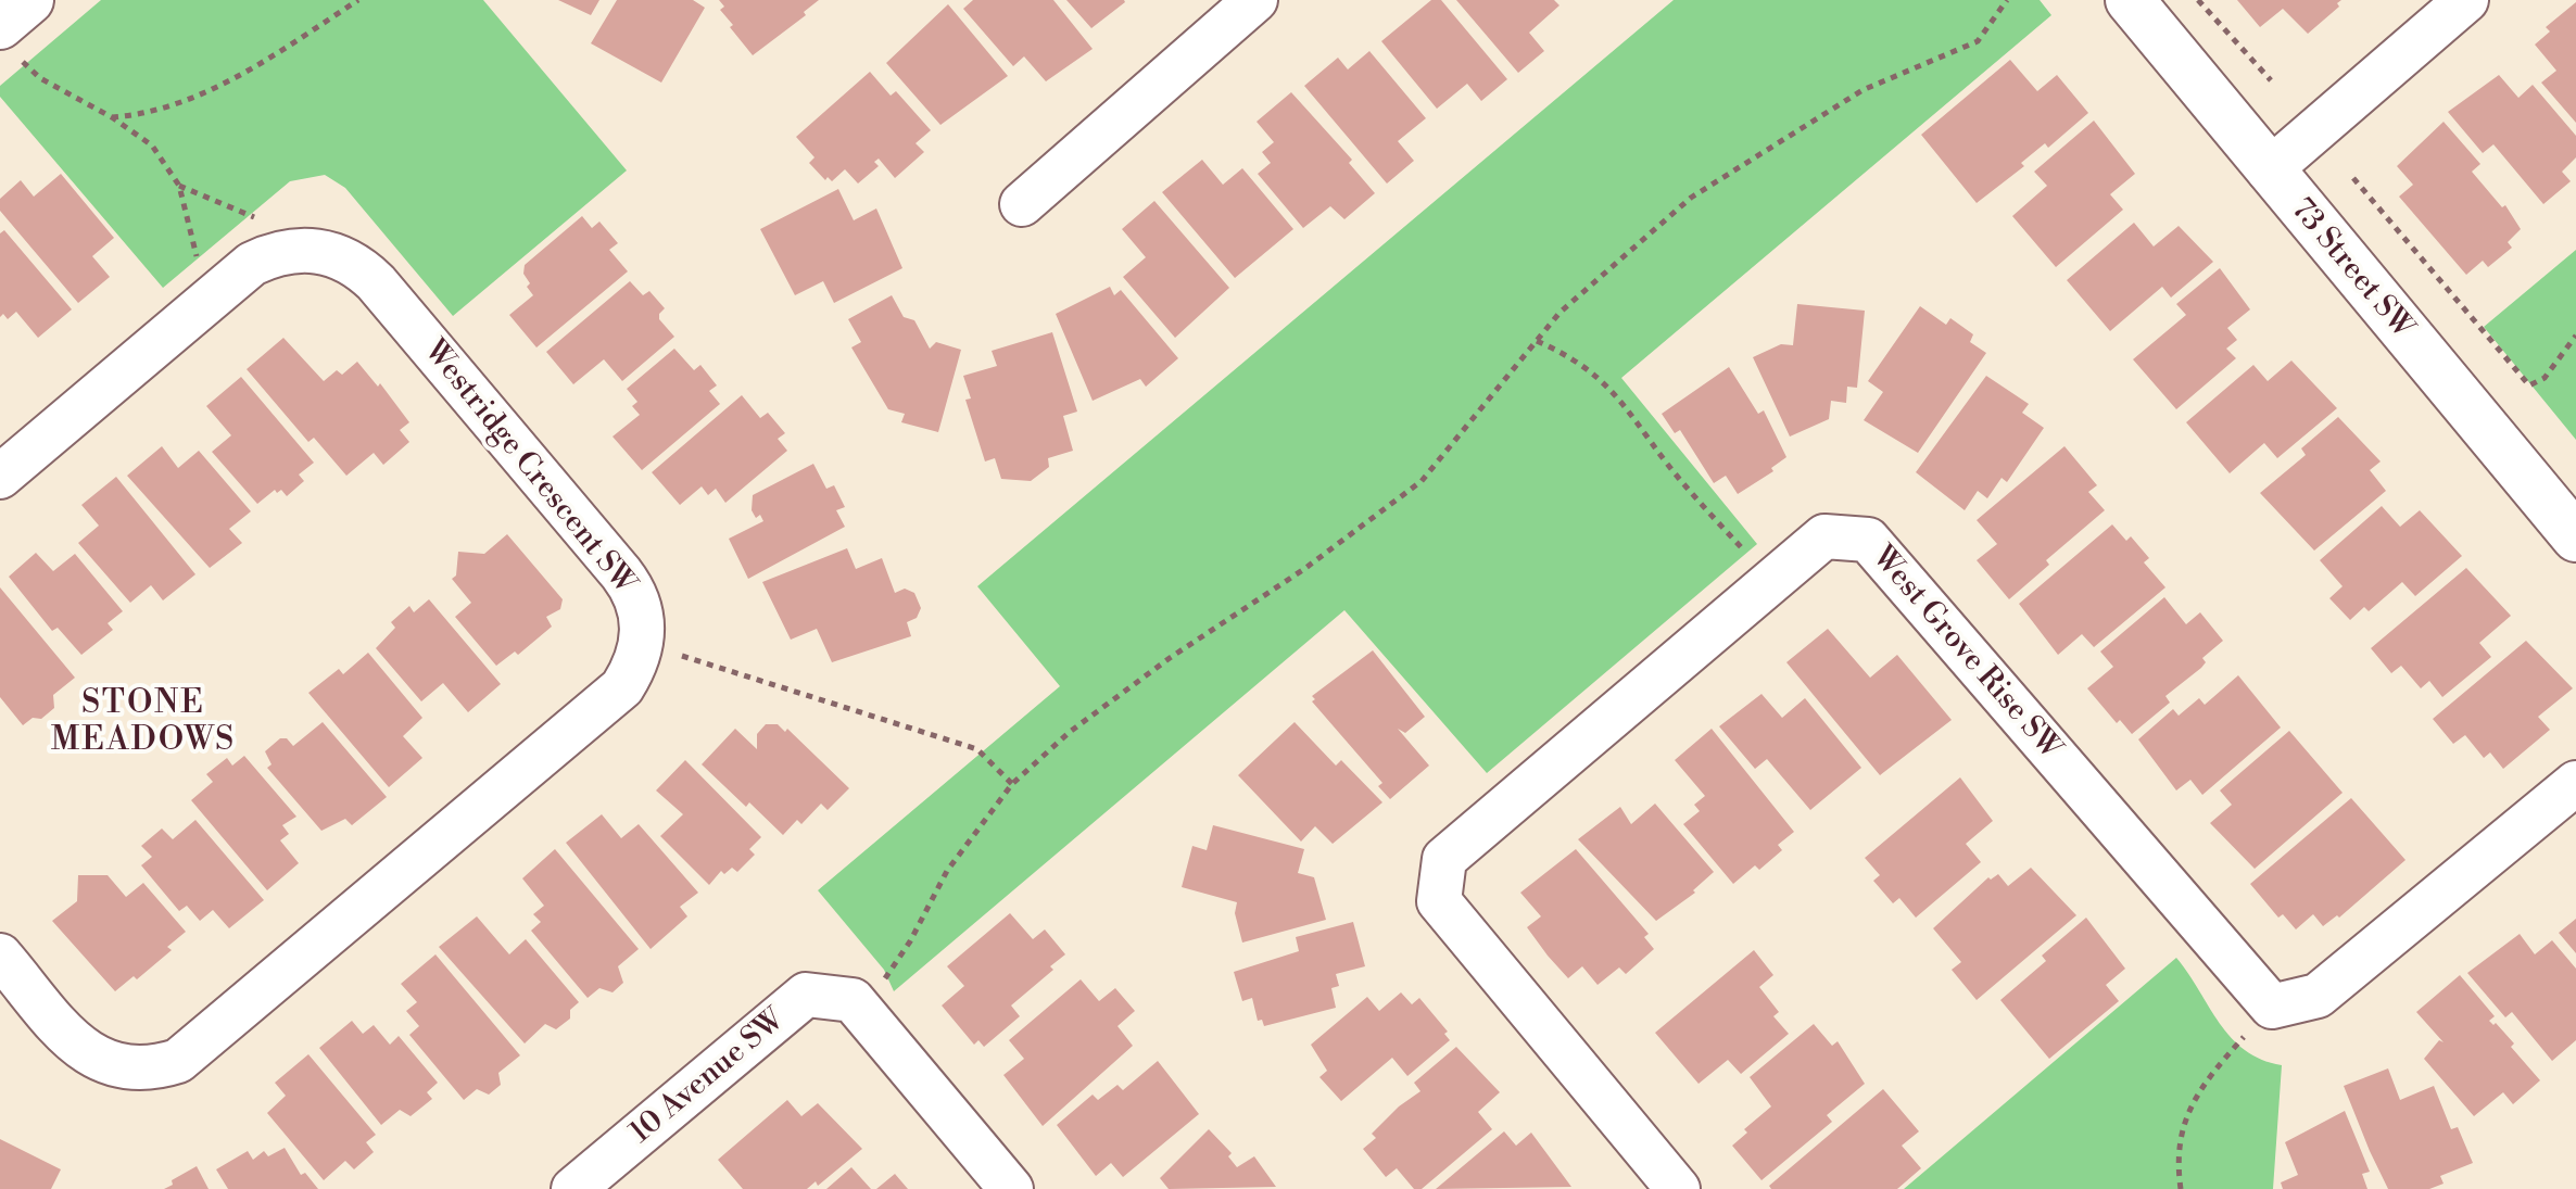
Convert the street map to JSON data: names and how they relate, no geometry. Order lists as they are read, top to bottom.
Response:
{
  "streets": {
    "street": [
      "73 Street SW",
      "Westridge Crescent SW",
      "West Grove Rise SW",
      "10 Avenue SW"
    ]
  },
  "districts": ["STONE MEADOWS"]
}
